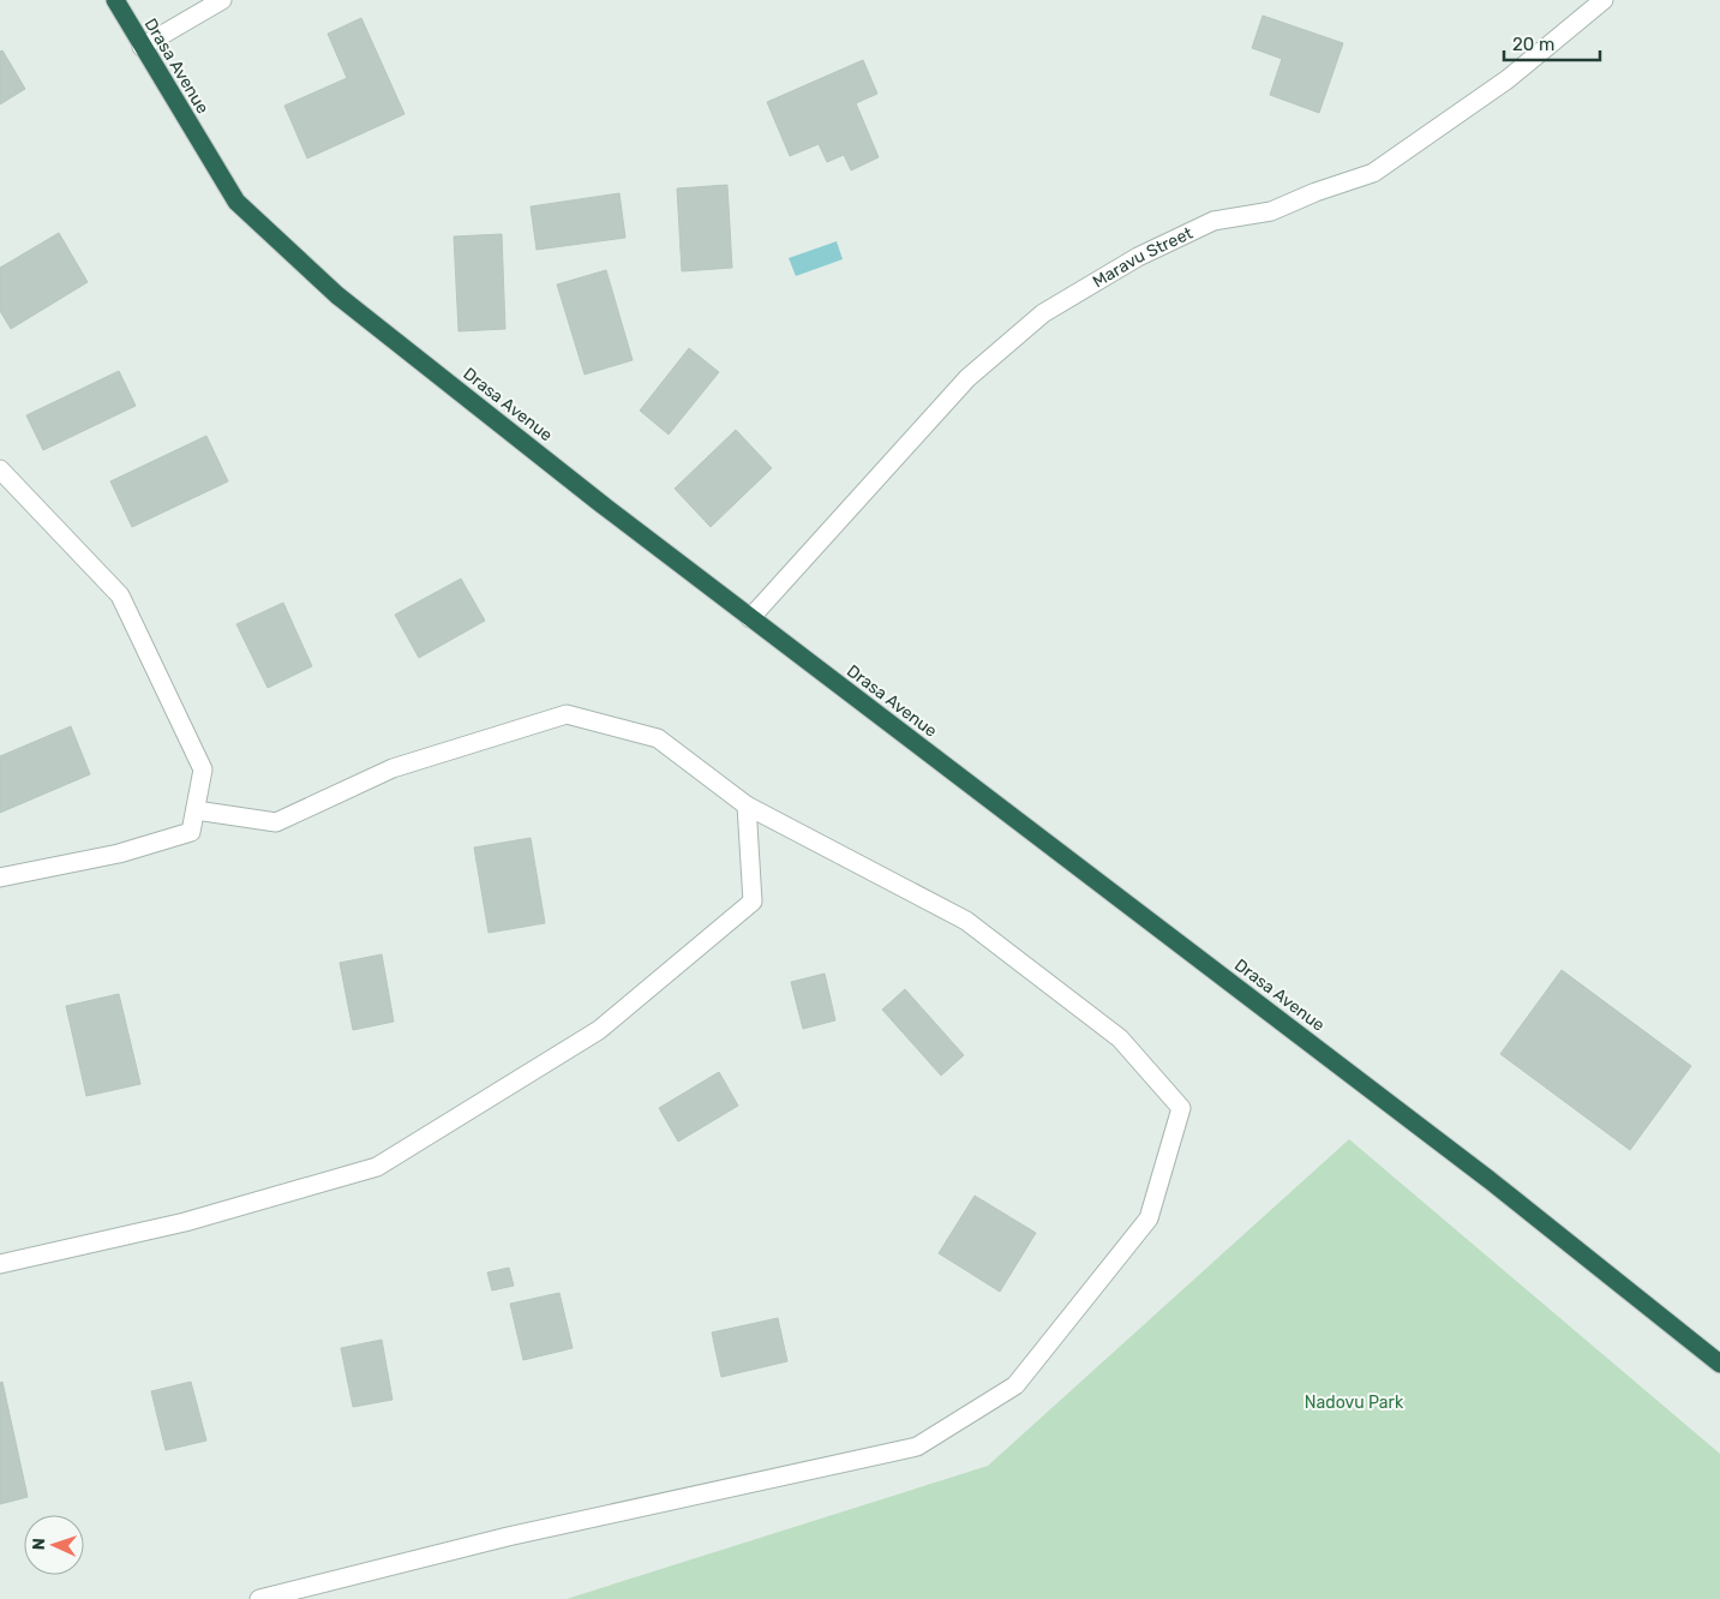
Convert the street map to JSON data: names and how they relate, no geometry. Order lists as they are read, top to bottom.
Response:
{
  "streets": {
    "highway": ["Drasa Avenue"],
    "street": ["Maravu Street"]
  },
  "crossings": [
    ["Drasa Avenue", "Maravu Street"]
  ],
  "parks": ["Nadovu Park"],
  "scale_bar": "20 m",
  "north": "left"
}
